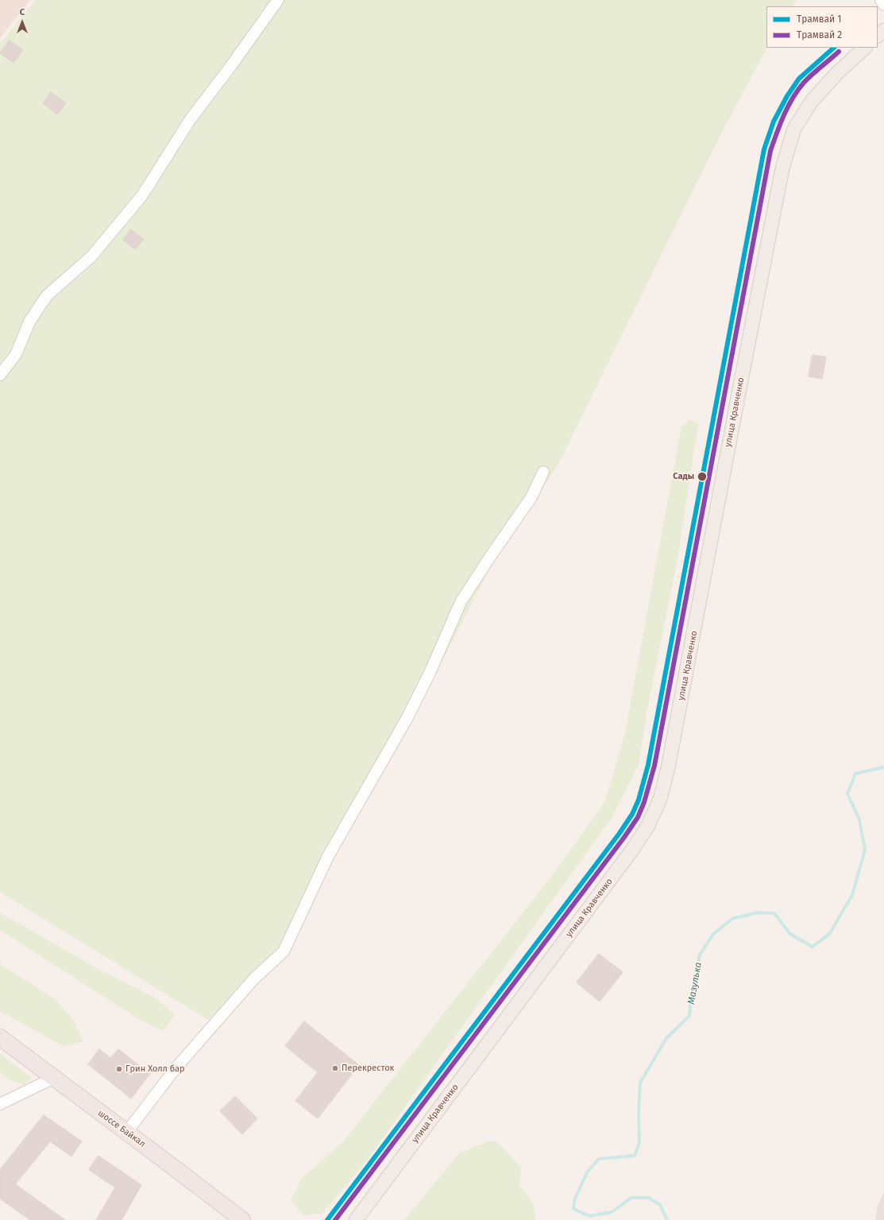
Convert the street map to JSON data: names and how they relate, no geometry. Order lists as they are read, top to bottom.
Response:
{
  "streets": {
    "highway": ["шоссе Байкал"],
    "main road": ["улица Кравченко"]
  },
  "water": ["Мазулька"],
  "places": ["Сады", "Перекресток", "Грин Холл бар"],
  "lines": ["tram line 1", "tram line 2"],
  "legend": ["Трамвай 1", "Трамвай 2"],
  "north": "top"
}
